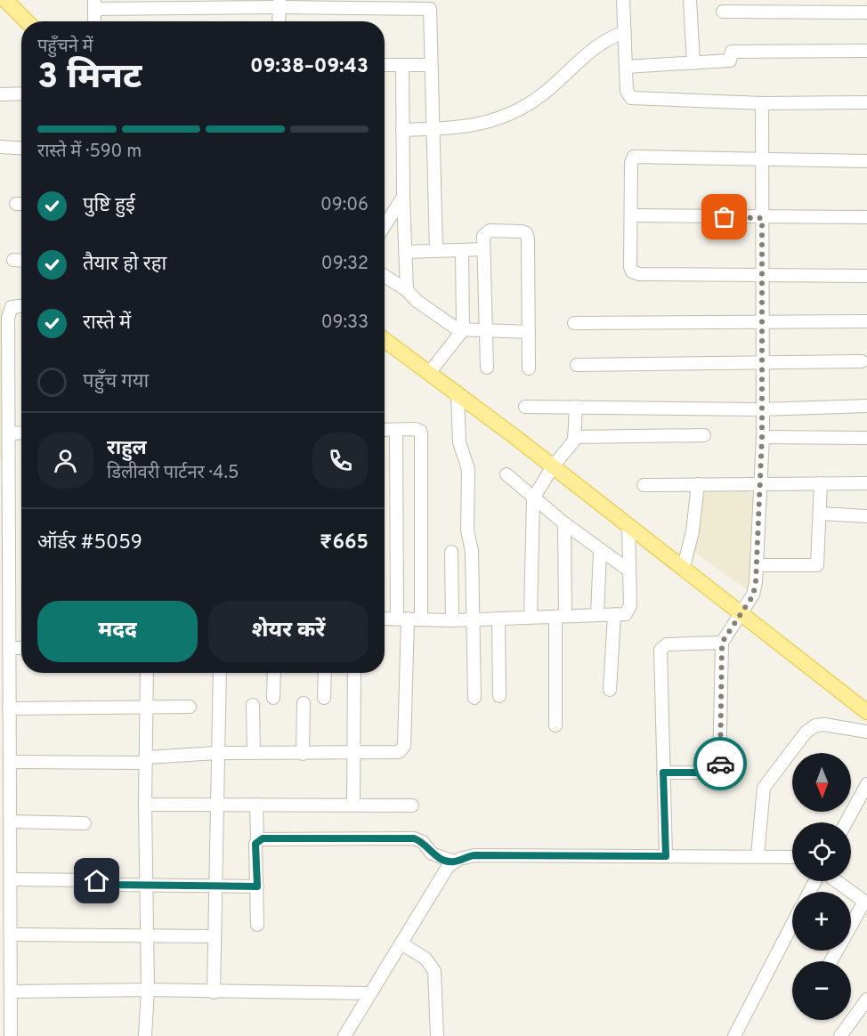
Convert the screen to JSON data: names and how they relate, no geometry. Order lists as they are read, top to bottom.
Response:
{
  "north": "bottom",
  "page": {
    "heading": ["3 मिनट", "पहुँचने में", "09:38–09:43"],
    "panel": [
      "राहुल",
      "डिलीवरी पार्टनर · 4.5",
      "ऑर्डर #5059",
      "₹665"
    ],
    "bar": "रास्ते में · 590 m",
    "list": [
      ["पुष्टि हुई", "09:06"],
      ["तैयार हो रहा", "09:32"],
      ["रास्ते में", "09:33"],
      "पहुँच गया"
    ],
    "buttons": ["मदद", "शेयर करें"],
    "map_buttons": ["+", "−"]
  }
}
